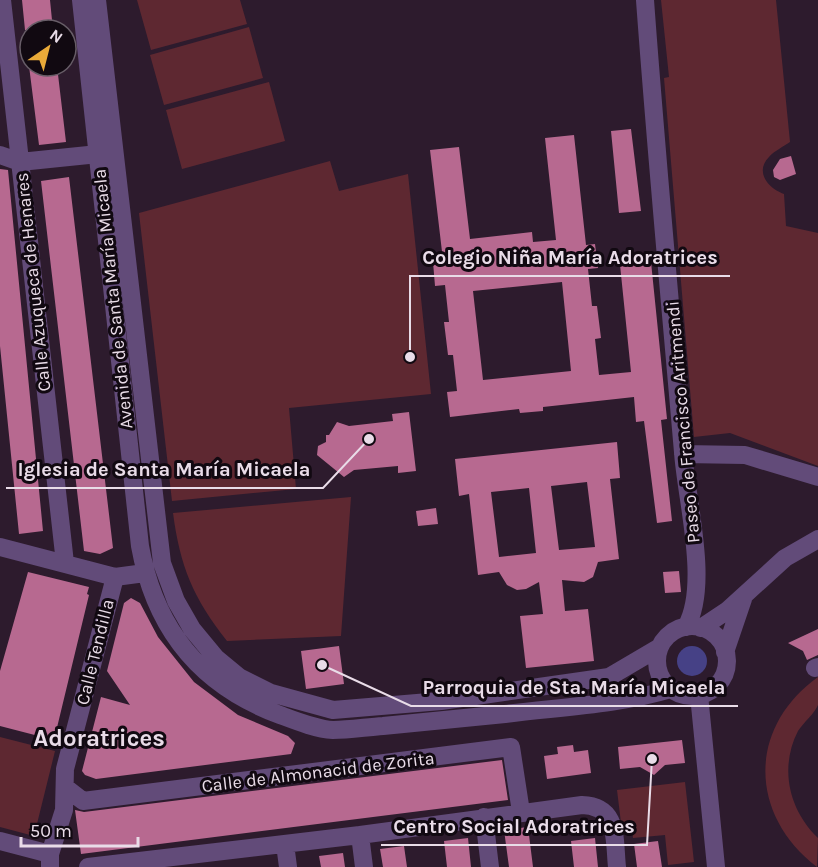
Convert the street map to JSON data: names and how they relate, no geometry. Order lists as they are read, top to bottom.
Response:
{
  "streets": {
    "street": [
      "Calle Azuqueca de Henares",
      "Avenida de Santa María Micaela",
      "Paseo de Francisco Aritmendi",
      "Calle Tendilla",
      "Calle de Almonacid de Zorita"
    ]
  },
  "crossings": [
    ["Avenida de Santa María Micaela", "Paseo de Francisco Aritmendi"],
    ["Calle Tendilla", "Calle de Almonacid de Zorita"]
  ],
  "districts": ["Adoratrices"],
  "places": [
    "Colegio Niña María Adoratrices",
    "Iglesia de Santa María Micaela",
    "Parroquia de Sta. María Micaela",
    "Centro Social Adoratrices"
  ],
  "scale_bar": "50 m",
  "north": "top right"
}
